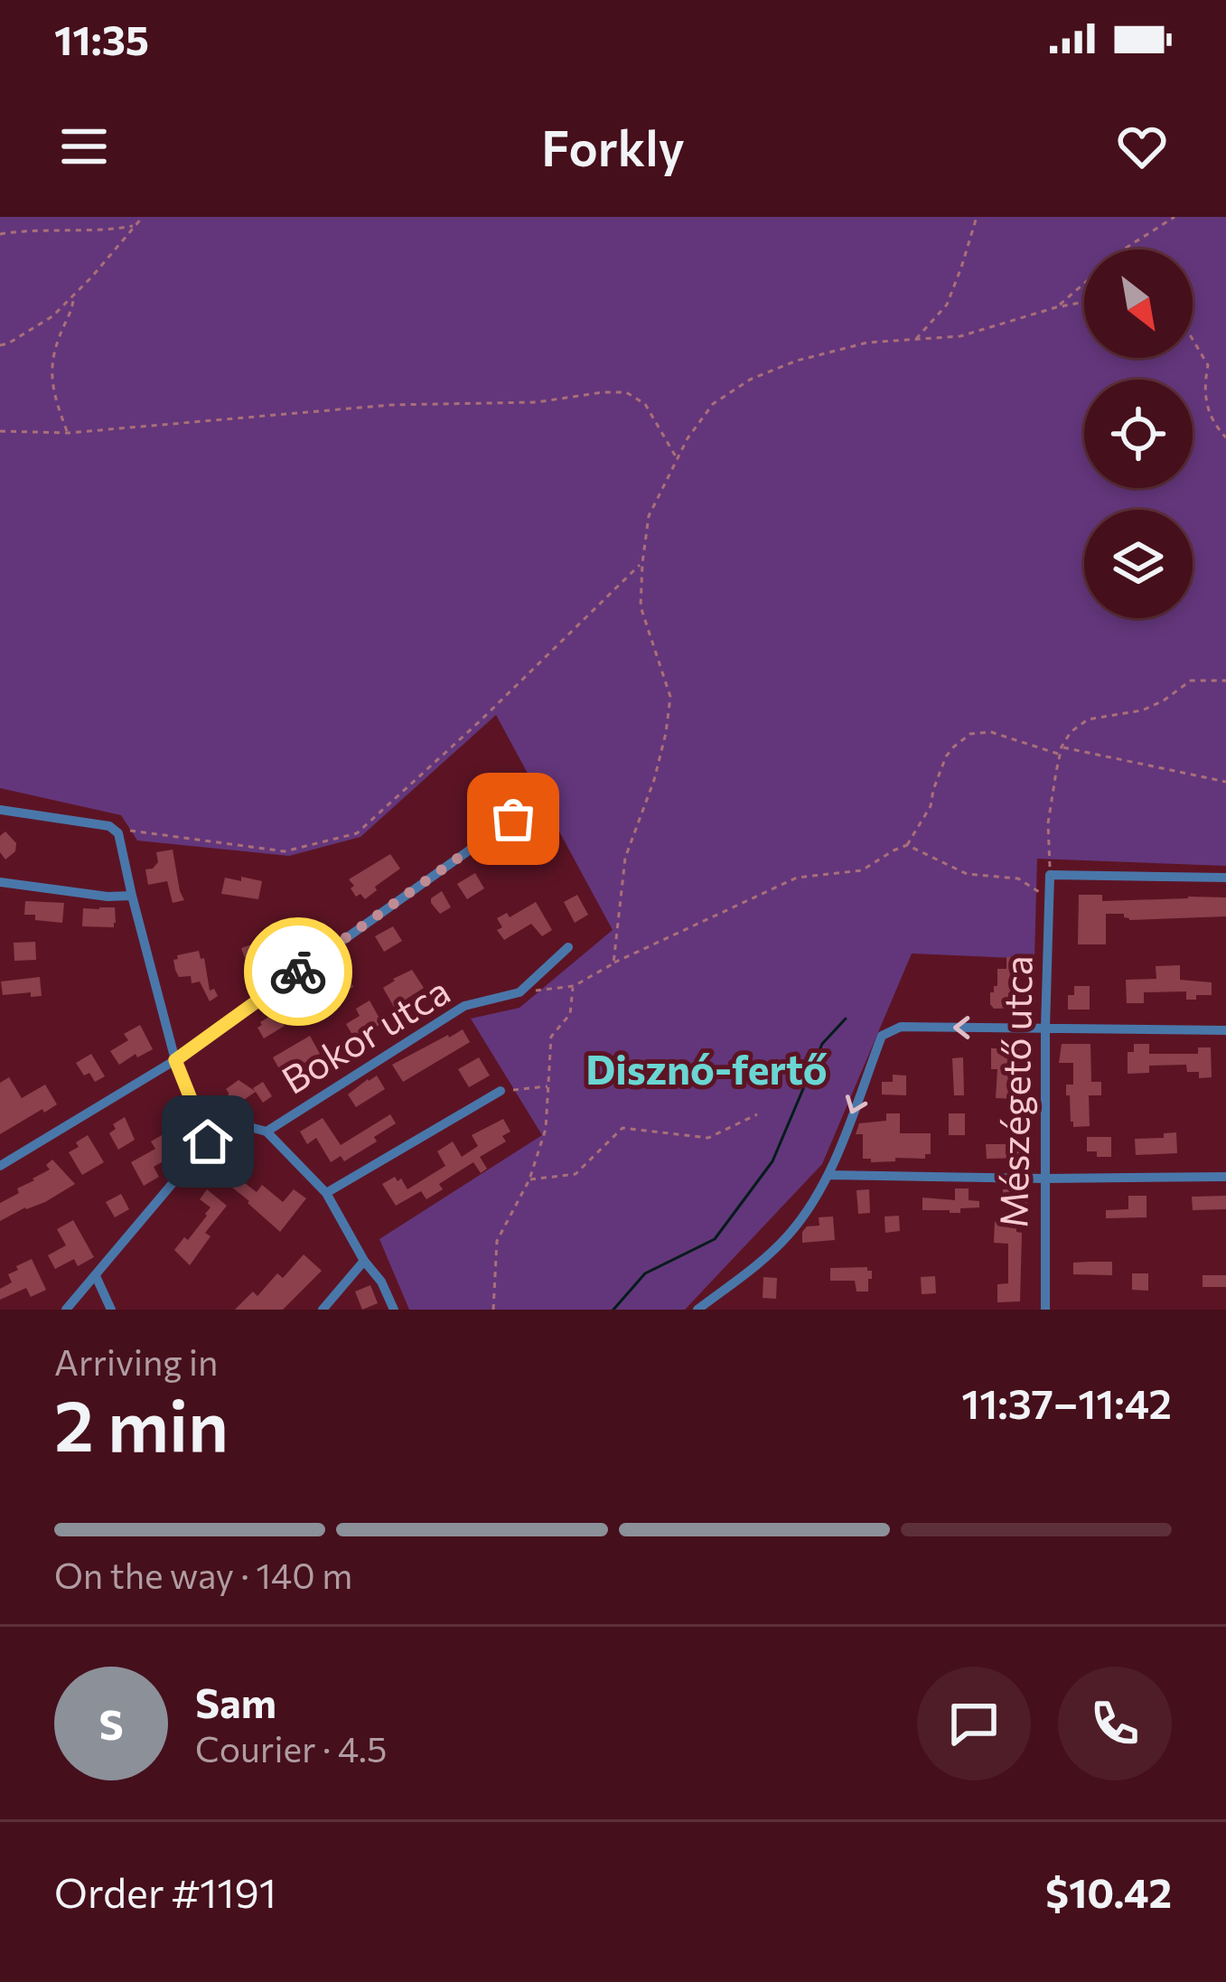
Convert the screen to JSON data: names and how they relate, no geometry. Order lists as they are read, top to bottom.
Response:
{
  "streets": {
    "street": ["Bokor utca", "Mészégető utca"]
  },
  "districts": ["Disznó-fertő"],
  "north": "bottom right",
  "page": {
    "status": "11:35",
    "header": "Forkly",
    "heading": ["2 min", "Arriving in", "11:37–11:42"],
    "panel": [
      "Sam",
      "Courier · 4.5",
      "Order #1191",
      "$10.42"
    ],
    "bar": "On the way · 140 m",
    "round": "S"
  }
}
